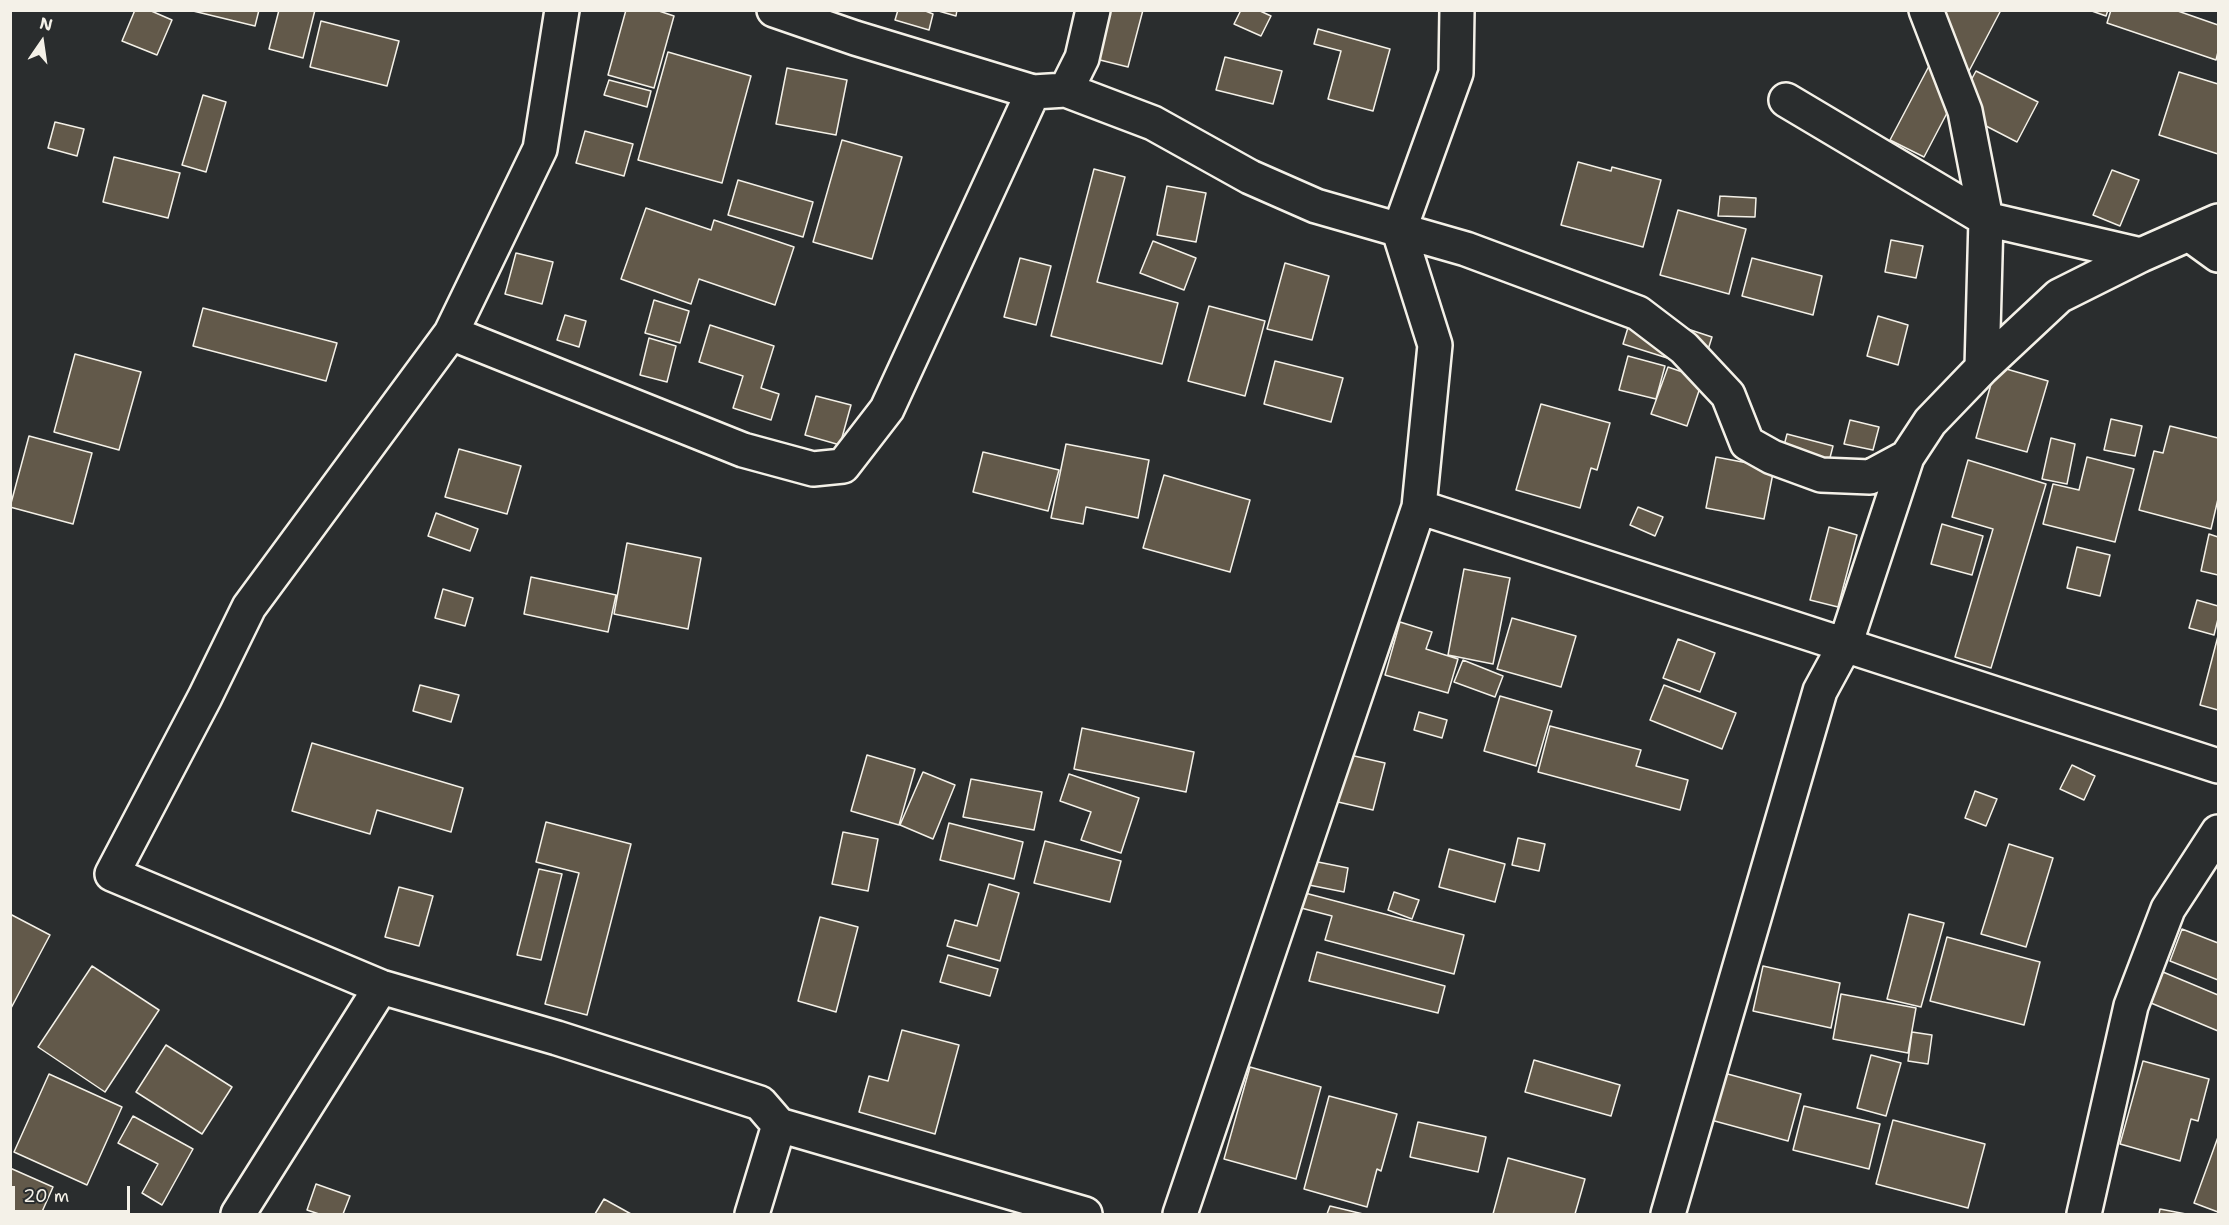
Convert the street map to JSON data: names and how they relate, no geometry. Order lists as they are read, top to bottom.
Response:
{
  "scale_bar": "20 m",
  "north": "top"
}
